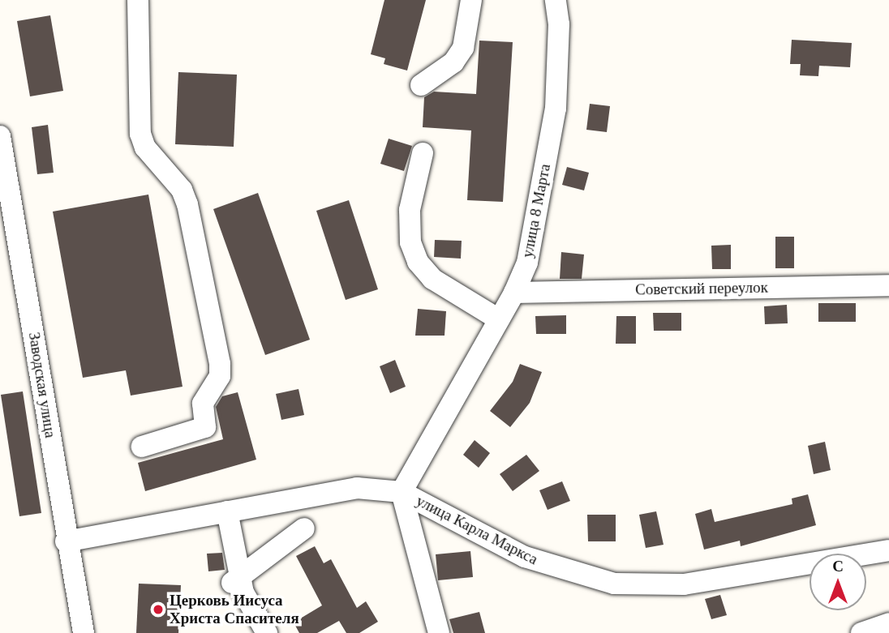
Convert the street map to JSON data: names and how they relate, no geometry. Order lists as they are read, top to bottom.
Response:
{
  "streets": {
    "street": [
      "улица 8 Марта",
      "Советский переулок",
      "Заводская улица",
      "улица Карла Маркса"
    ]
  },
  "crossings": [
    ["улица 8 Марта", "Советский переулок"],
    ["улица 8 Марта", "улица Карла Маркса"],
    ["Заводская улица", "улица Карла Маркса"]
  ],
  "places": ["Церковь Иисуса Христа Спасителя"],
  "north": "top"
}
